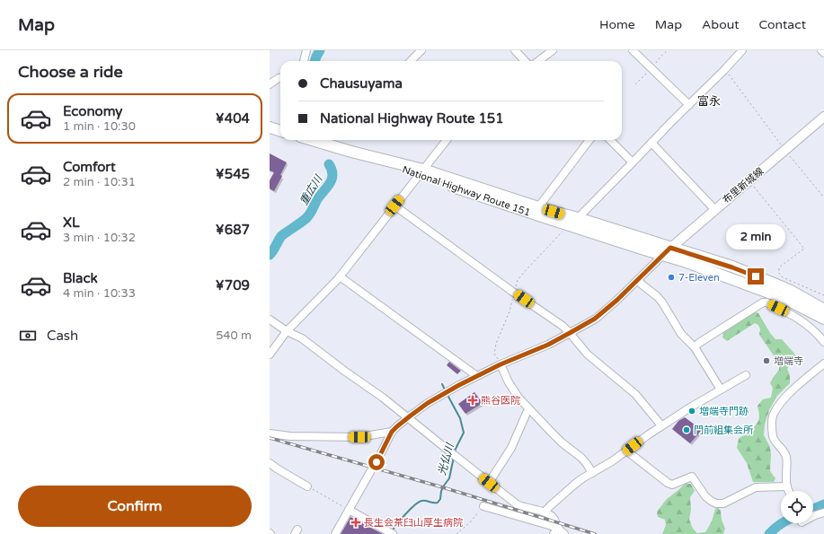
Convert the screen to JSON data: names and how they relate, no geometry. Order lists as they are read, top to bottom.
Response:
{
  "streets": {
    "highway": ["National Highway Route 151"],
    "main road": ["布里新城線"]
  },
  "crossings": [
    ["布里新城線", "National Highway Route 151"]
  ],
  "districts": ["富永"],
  "water": ["重広川", "光仏川"],
  "places": {
    "other": [
      "7-Eleven",
      "増端寺",
      "増端寺門跡",
      "門前組集会所"
    ],
    "health": ["熊谷医院", "長生会茶臼山厚生病院"]
  },
  "page": {
    "header": "Map",
    "nav": [
      "Home",
      "Map",
      "About",
      "Contact"
    ],
    "heading": "Choose a ride",
    "banner": ["Chausuyama", "National Highway Route 151"],
    "list": [
      {
        "name": "Economy",
        "note": "1 min · 10:30",
        "value": "¥404"
      },
      {
        "name": "Comfort",
        "note": "2 min · 10:31",
        "value": "¥545"
      },
      {
        "name": "XL",
        "note": "3 min · 10:32",
        "value": "¥687"
      },
      {
        "name": "Black",
        "note": "4 min · 10:33",
        "value": "¥709"
      }
    ],
    "bubble": "2 min",
    "pay": ["Cash", "540 m"],
    "buttons": "Confirm"
  }
}
